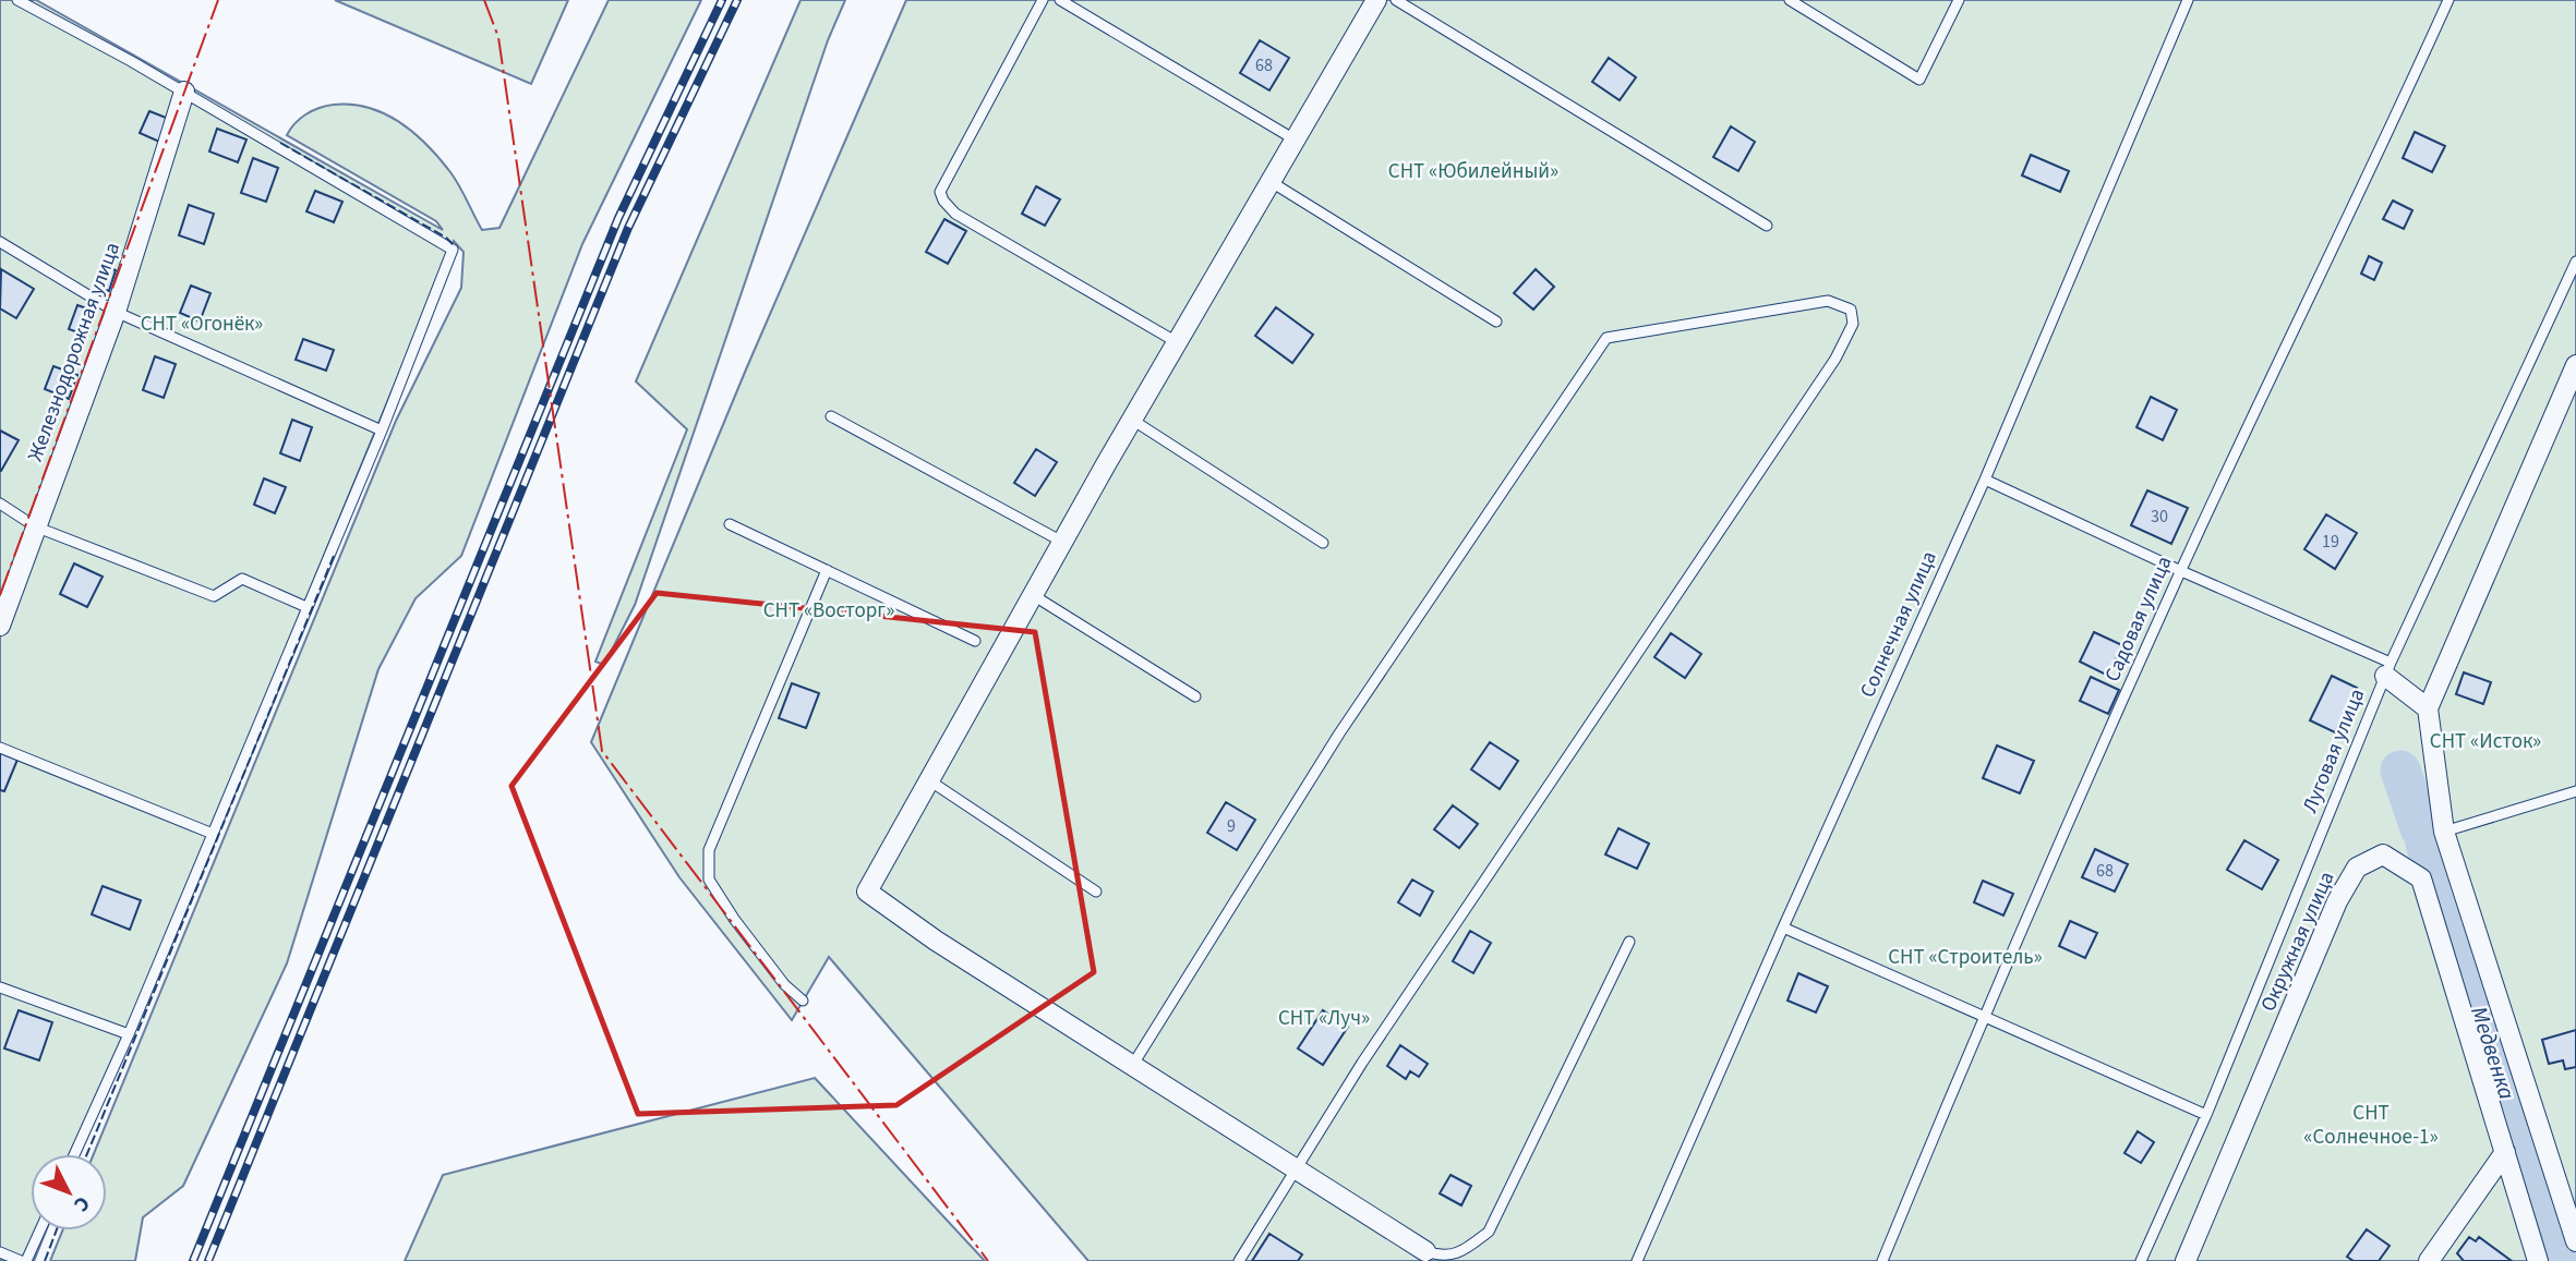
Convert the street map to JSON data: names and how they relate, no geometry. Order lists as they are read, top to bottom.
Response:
{
  "streets": {
    "street": ["Железнодорожная улица", "Окружная улица"],
    "lane": ["Садовая улица", "Солнечная улица", "Луговая улица"]
  },
  "water": ["Медвенка"],
  "parks": [
    "СНТ «Юбилейный»",
    "СНТ «Огонёк»",
    "СНТ «Восторг»",
    "СНТ «Исток»",
    "СНТ «Строитель»",
    "СНТ «Луч»",
    "СНТ «Солнечное-1»"
  ],
  "house_numbers": [
    "68",
    "30",
    "19",
    "9",
    "68"
  ],
  "north": "bottom right"
}
